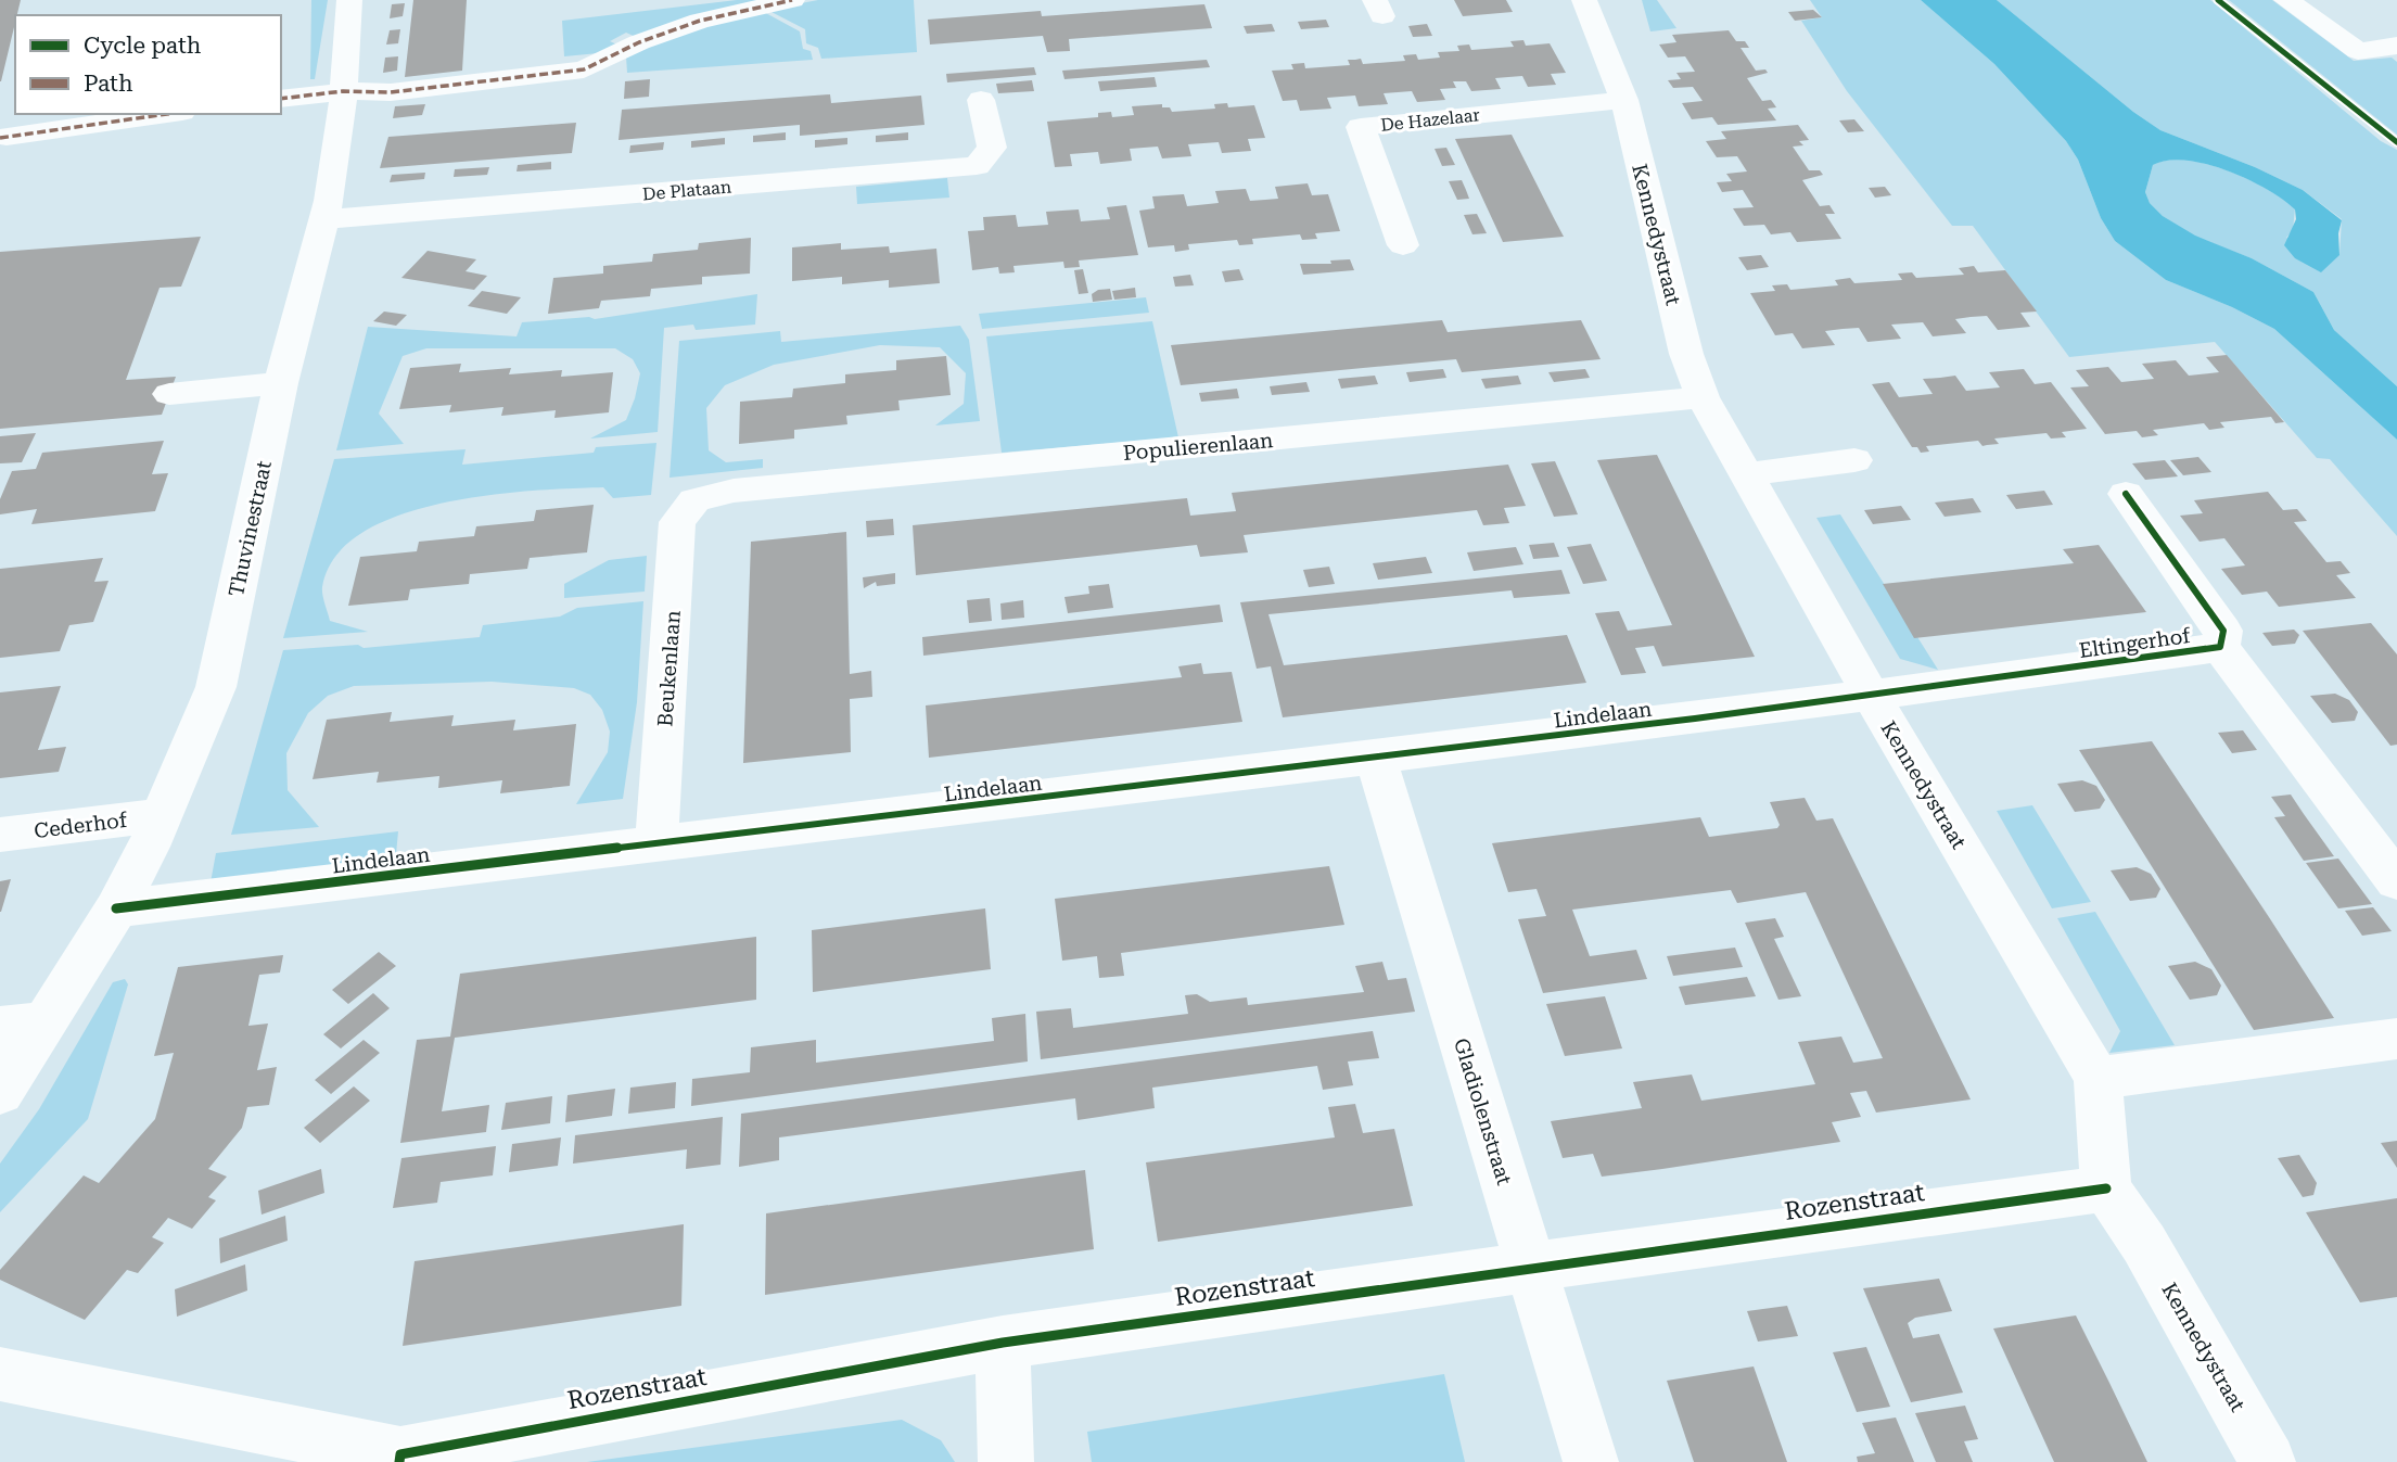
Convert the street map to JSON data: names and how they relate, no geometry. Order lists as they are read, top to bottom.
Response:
{
  "streets": {
    "street": [
      "De Hazelaar",
      "De Plataan",
      "Kennedystraat",
      "Populierenlaan",
      "Thuvinestraat",
      "Eltingerhof",
      "Beukenlaan",
      "Lindelaan",
      "Cederhof",
      "Gladiolenstraat",
      "Rozenstraat"
    ]
  },
  "crossings": [
    ["De Hazelaar", "Kennedystraat"],
    ["De Plataan", "Thuvinestraat"],
    ["Kennedystraat", "Populierenlaan"],
    ["Kennedystraat", "Eltingerhof"],
    ["Kennedystraat", "Lindelaan"],
    ["Kennedystraat", "Rozenstraat"],
    ["Populierenlaan", "Beukenlaan"],
    ["Thuvinestraat", "Lindelaan"],
    ["Thuvinestraat", "Cederhof"],
    ["Eltingerhof", "Lindelaan"],
    ["Beukenlaan", "Lindelaan"],
    ["Lindelaan", "Gladiolenstraat"],
    ["Gladiolenstraat", "Rozenstraat"]
  ],
  "legend": ["Cycle path", "Path"]
}
